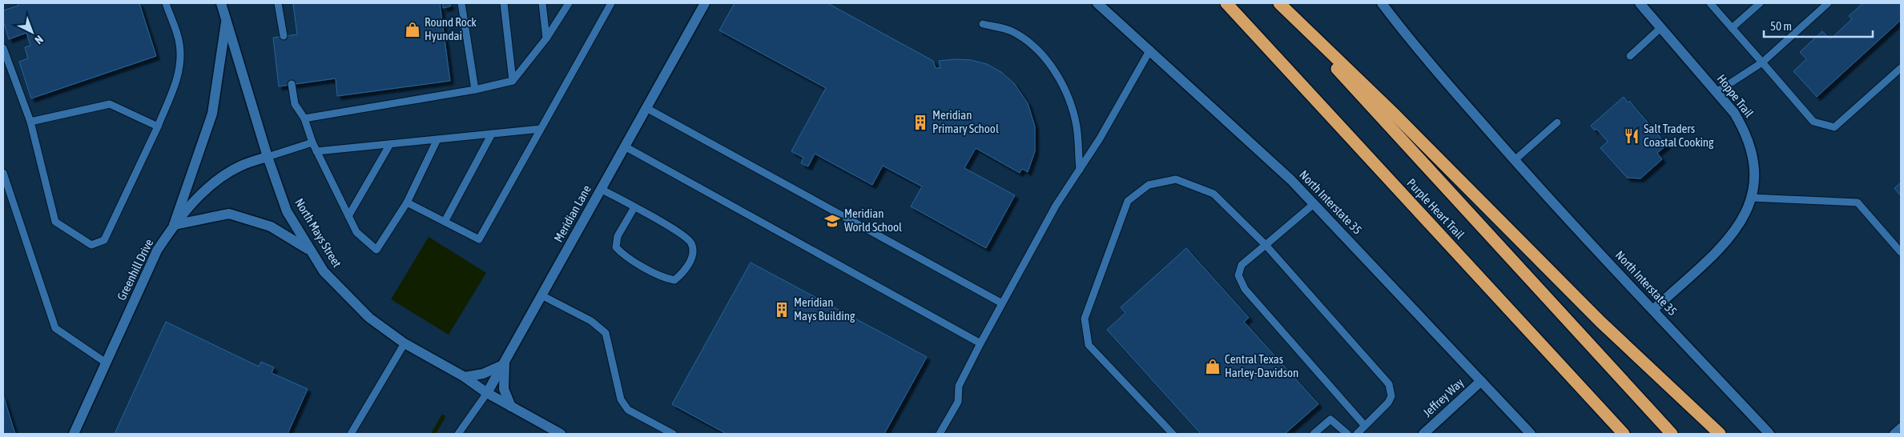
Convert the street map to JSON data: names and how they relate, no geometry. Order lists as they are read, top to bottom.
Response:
{
  "streets": {
    "highway": ["Purple Heart Trail"],
    "main road": [
      "Hoppe Trail",
      "North Interstate 35",
      "Meridian Lane",
      "North Mays Street",
      "Greenhill Drive",
      "Jeffrey Way"
    ]
  },
  "crossings": [
    ["Hoppe Trail", "North Interstate 35"],
    ["North Interstate 35", "Jeffrey Way"],
    ["Meridian Lane", "North Mays Street"],
    ["North Mays Street", "Greenhill Drive"]
  ],
  "places": {
    "shop": ["Round Rock Hyundai", "Central Texas Harley-Davidson"],
    "building": ["Meridian Primary School", "Meridian Mays Building"],
    "restaurant": ["Salt Traders Coastal Cooking"],
    "school or university": ["Meridian World School"]
  },
  "scale_bar": "50 m",
  "north": "bottom right"
}
